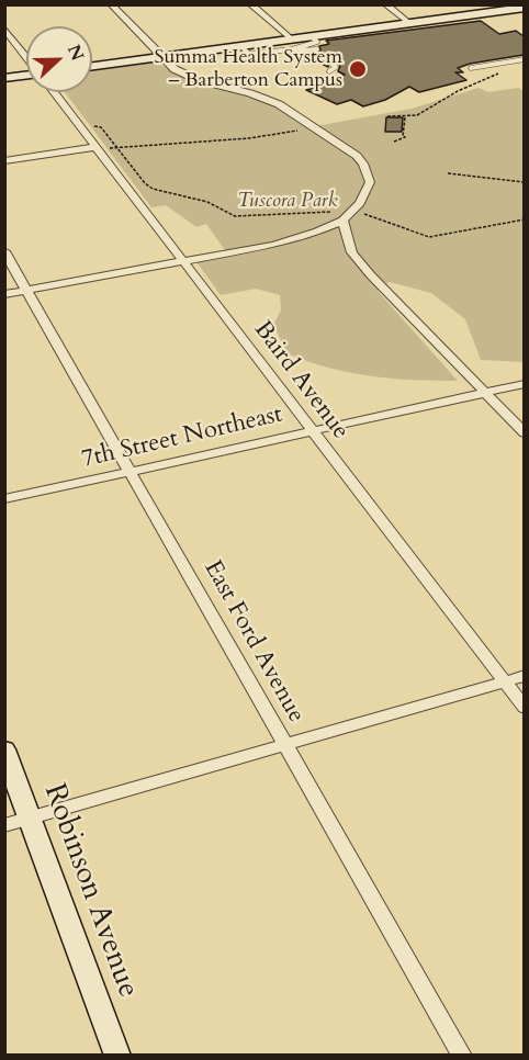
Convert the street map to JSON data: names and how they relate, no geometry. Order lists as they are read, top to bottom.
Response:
{
  "streets": {
    "main road": ["Robinson Avenue"],
    "street": ["Baird Avenue", "7th Street Northeast", "East Ford Avenue"]
  },
  "crossings": [
    ["Baird Avenue", "7th Street Northeast"],
    ["7th Street Northeast", "East Ford Avenue"]
  ],
  "parks": ["Tuscora Park"],
  "places": ["Summa Health System – Barberton Campus"],
  "north": "right"
}
